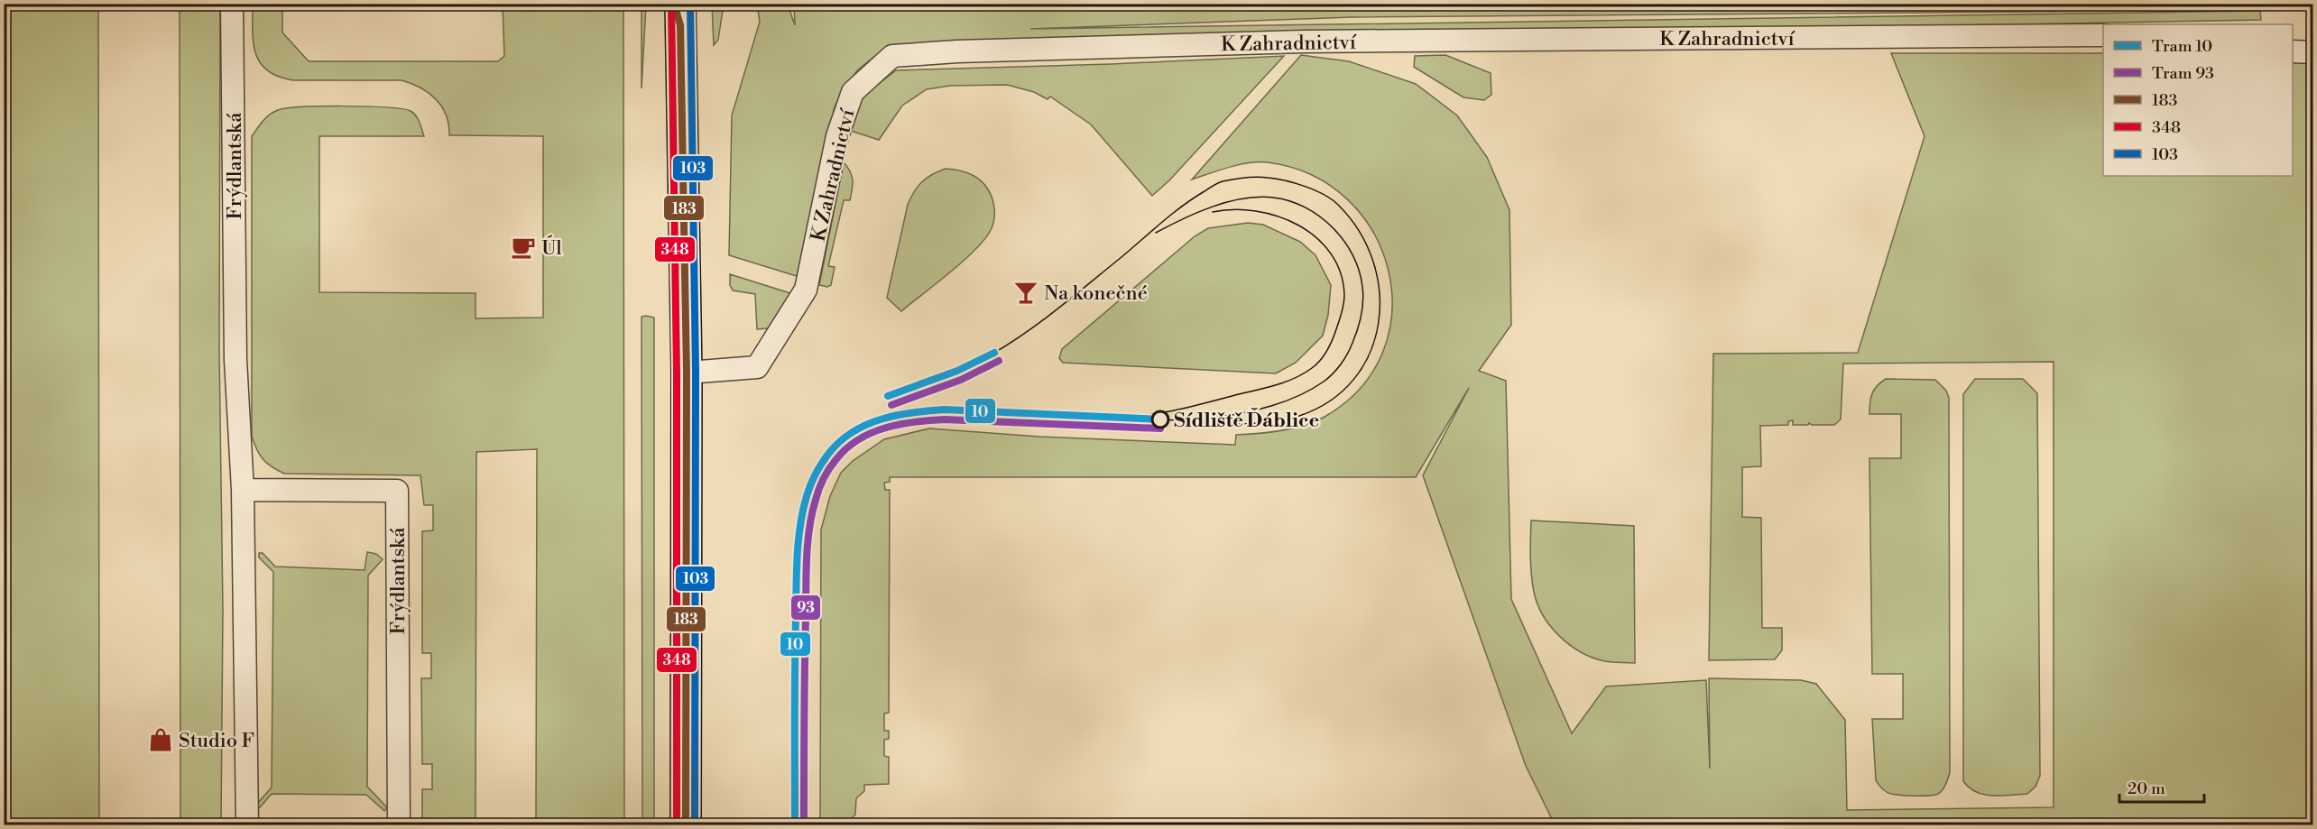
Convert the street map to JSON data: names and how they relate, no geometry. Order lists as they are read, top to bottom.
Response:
{
  "streets": {
    "street": ["K Zahradnictví", "Frýdlantská"]
  },
  "places": {
    "cafe": ["Úl"],
    "bar": ["Na konečné"],
    "other": ["Sídliště Ďáblice"],
    "shop": ["Studio F"]
  },
  "lines": [
    "transit line 183",
    "transit line 348",
    "transit line 103",
    "tram line 10",
    "tram line 93"
  ],
  "legend": [
    "Tram 10",
    "Tram 93",
    "183",
    "348",
    "103"
  ],
  "scale_bar": "20 m"
}
